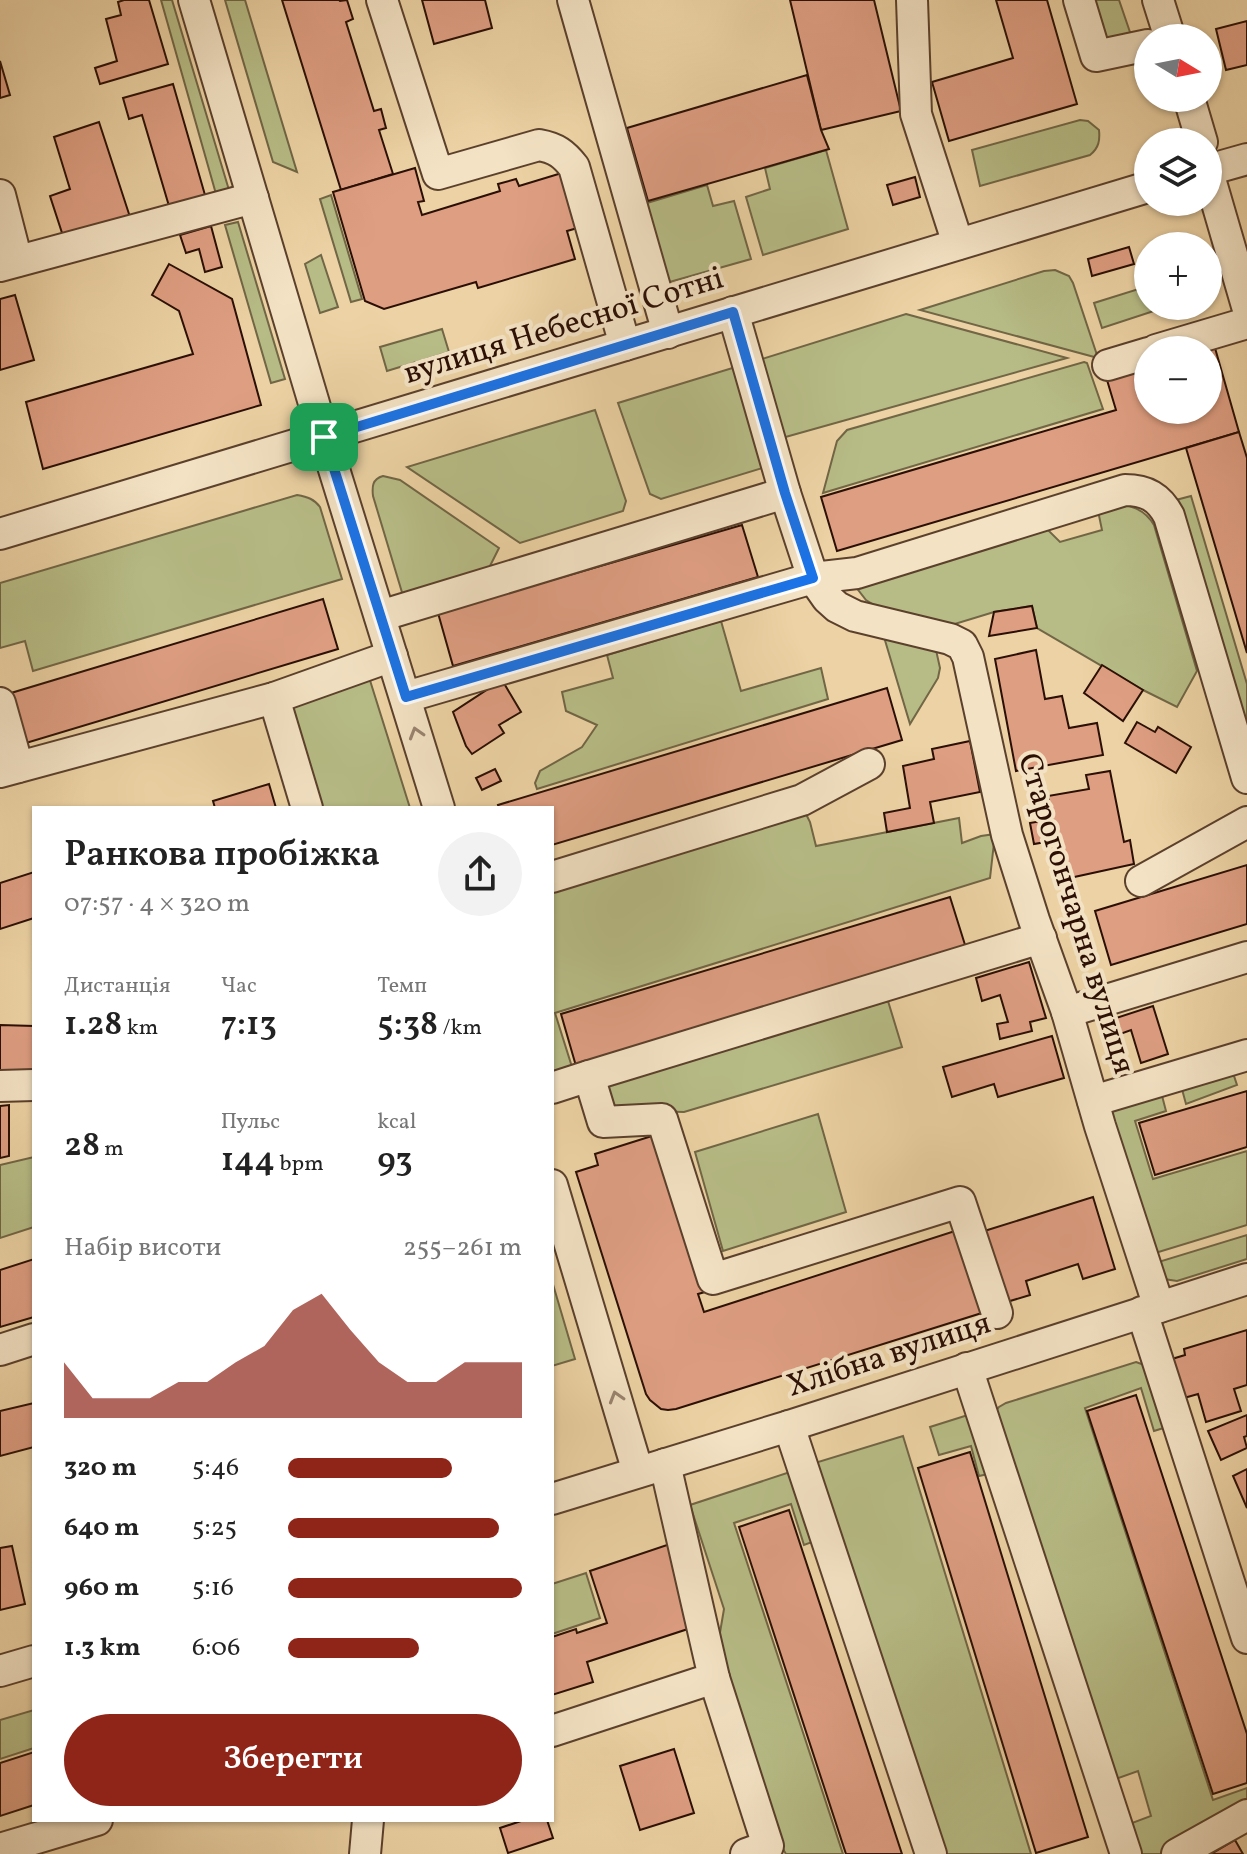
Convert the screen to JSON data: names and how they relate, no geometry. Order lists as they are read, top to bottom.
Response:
{
  "streets": {
    "street": ["вулиця Небесної Сотні", "Старогончарна вулиця", "Хлібна вулиця"]
  },
  "crossings": [
    ["вулиця Небесної Сотні", "Старогончарна вулиця"],
    ["Старогончарна вулиця", "Хлібна вулиця"]
  ],
  "north": "right",
  "page": {
    "map_buttons": ["+", "−"],
    "heading": ["Ранкова пробіжка", "07:57 · 4 × 320 m"],
    "stats": [
      ["Дистанція", "1.28 km"],
      ["Час", "7:13"],
      ["Темп", "5:38 /km"],
      ["28 m"],
      ["Пульс", "144 bpm"],
      ["kcal", "93"]
    ],
    "chart": ["Набір висоти", "255–261 m"],
    "list": [
      {
        "name": "320 m",
        "note": "5:46"
      },
      {
        "name": "640 m",
        "note": "5:25"
      },
      {
        "name": "960 m",
        "note": "5:16"
      },
      {
        "name": "1.3 km",
        "note": "6:06"
      }
    ],
    "buttons": "Зберегти"
  }
}
